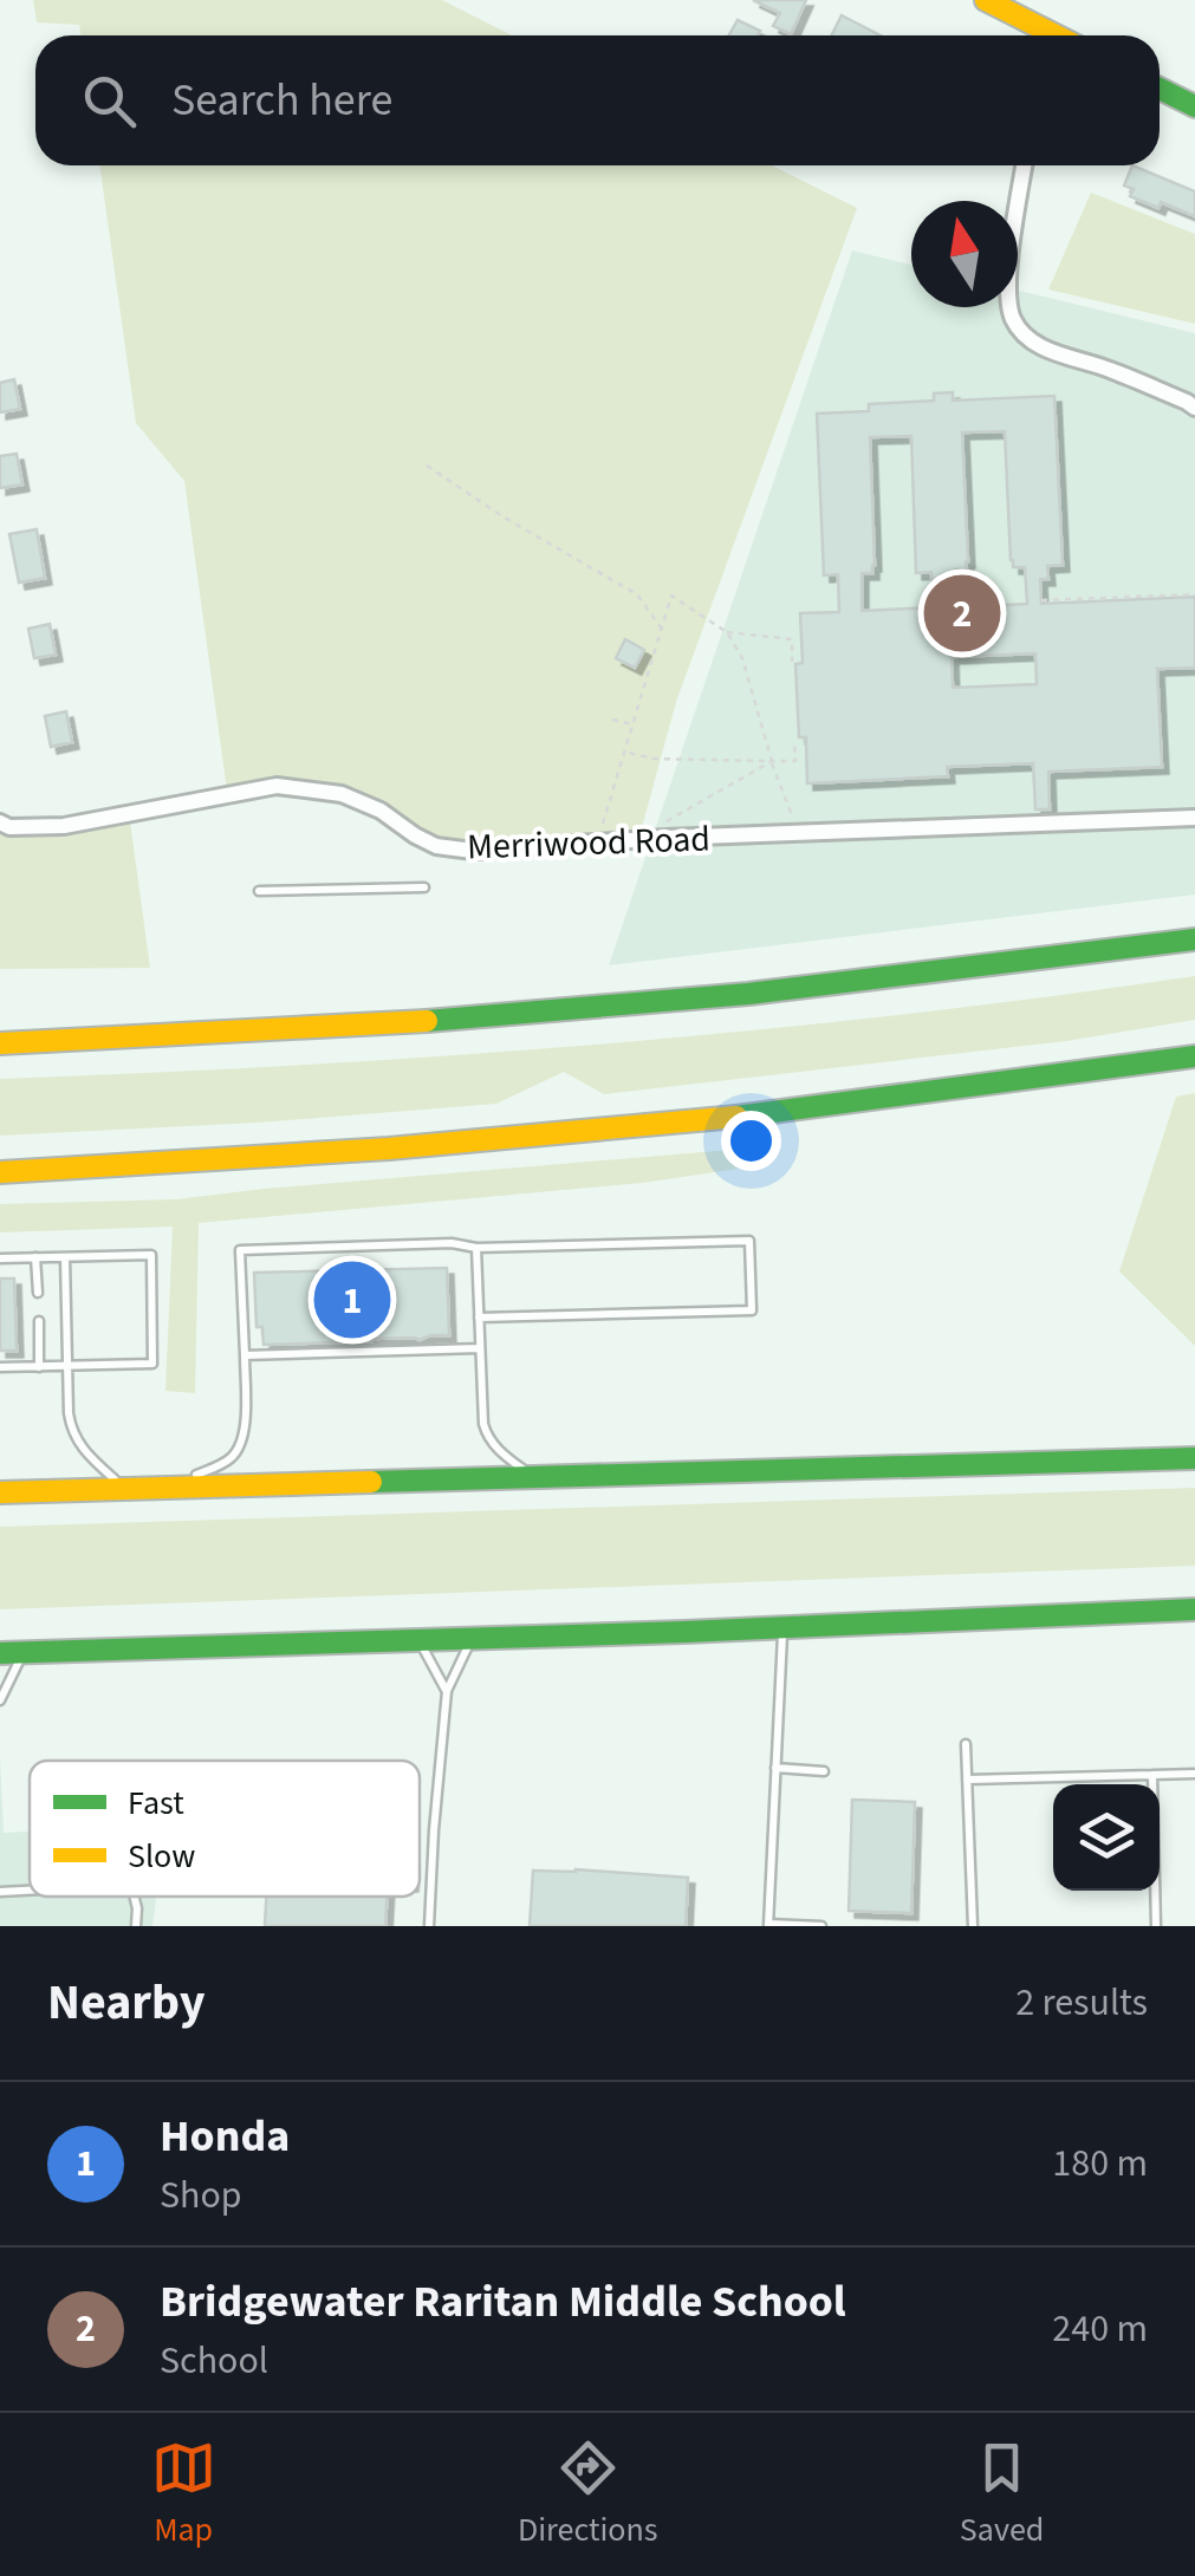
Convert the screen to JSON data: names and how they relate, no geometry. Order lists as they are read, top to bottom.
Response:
{
  "streets": {
    "street": ["Merriwood Road"]
  },
  "legend": ["Fast", "Slow"],
  "north": "top",
  "page": {
    "search": "Search here",
    "pins": ["2", "1"],
    "heading": ["Nearby", "2 results"],
    "list": [
      {
        "mark": "1",
        "name": "Honda",
        "note": "Shop",
        "value": "180 m"
      },
      {
        "mark": "2",
        "name": "Bridgewater Raritan Middle School",
        "note": "School",
        "value": "240 m"
      }
    ],
    "nav": ["Map", "Directions", "Saved"]
  }
}
